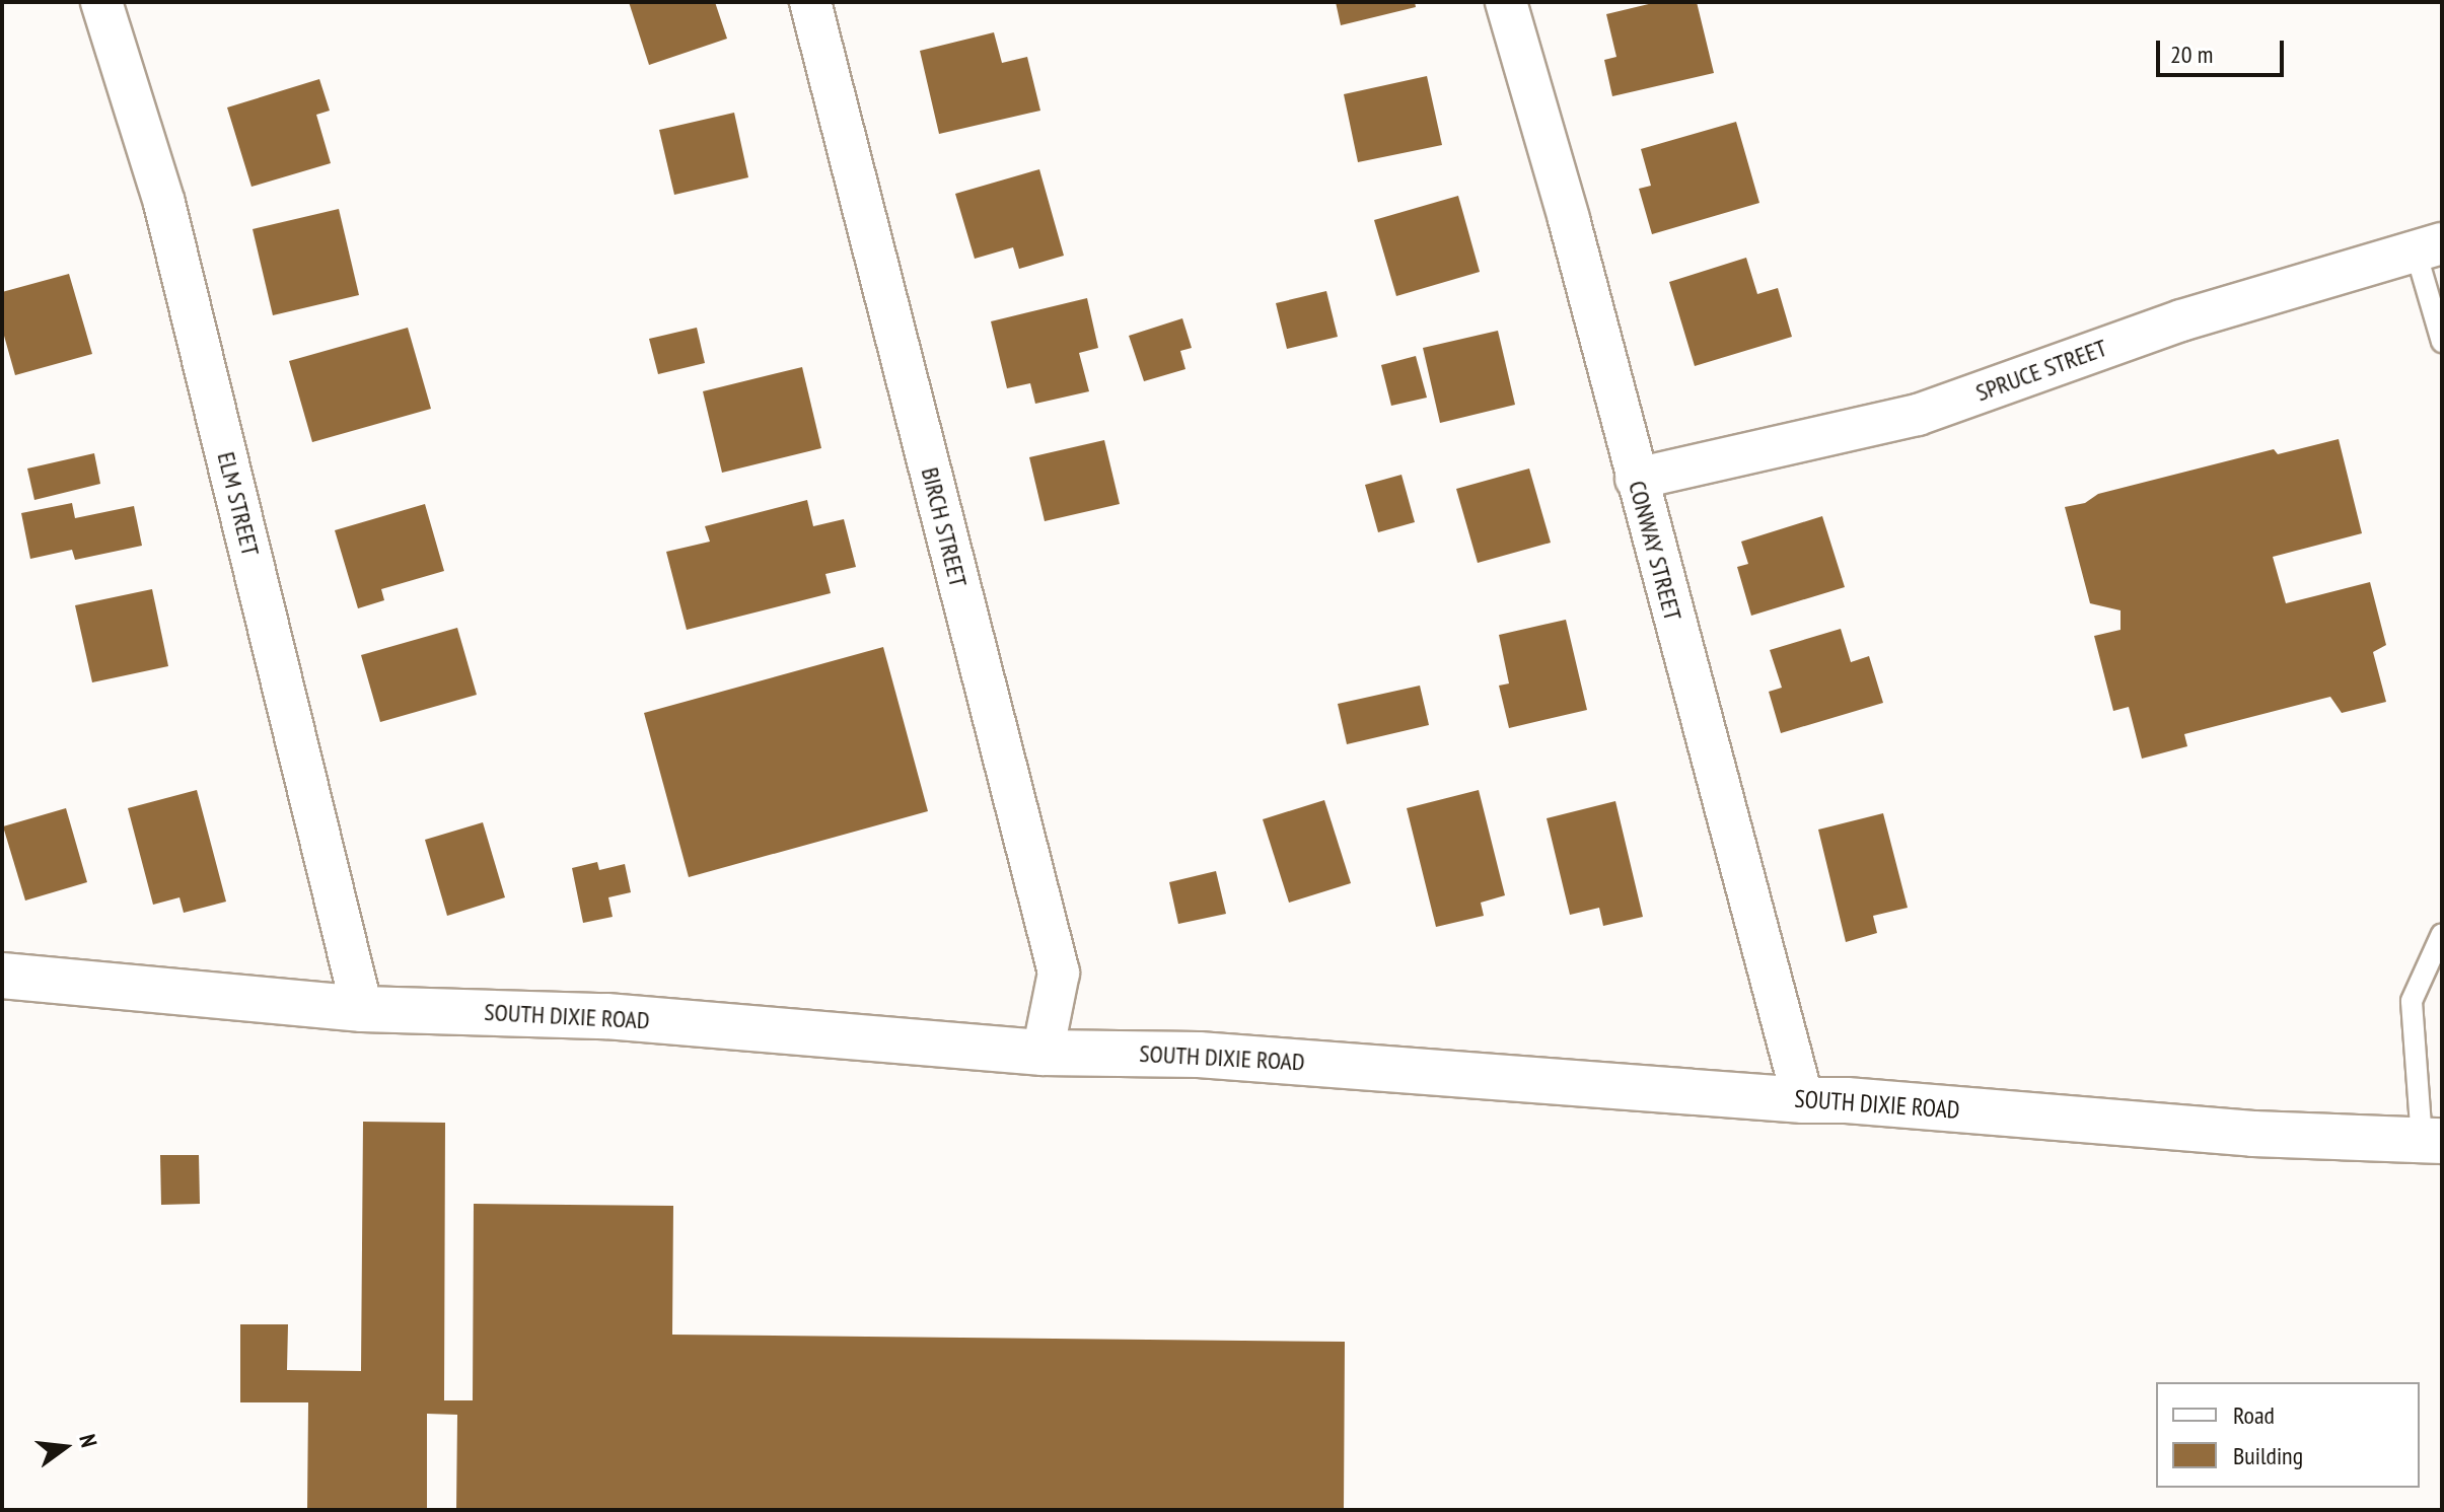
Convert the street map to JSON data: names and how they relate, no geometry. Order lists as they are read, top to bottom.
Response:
{
  "streets": {
    "main road": ["SOUTH DIXIE ROAD"],
    "street": [
      "SPRUCE STREET",
      "ELM STREET",
      "BIRCH STREET",
      "CONWAY STREET"
    ]
  },
  "crossings": [
    ["SPRUCE STREET", "CONWAY STREET"],
    ["ELM STREET", "SOUTH DIXIE ROAD"],
    ["BIRCH STREET", "SOUTH DIXIE ROAD"],
    ["CONWAY STREET", "SOUTH DIXIE ROAD"]
  ],
  "legend": ["Road", "Building"],
  "scale_bar": "20 m",
  "north": "right"
}
